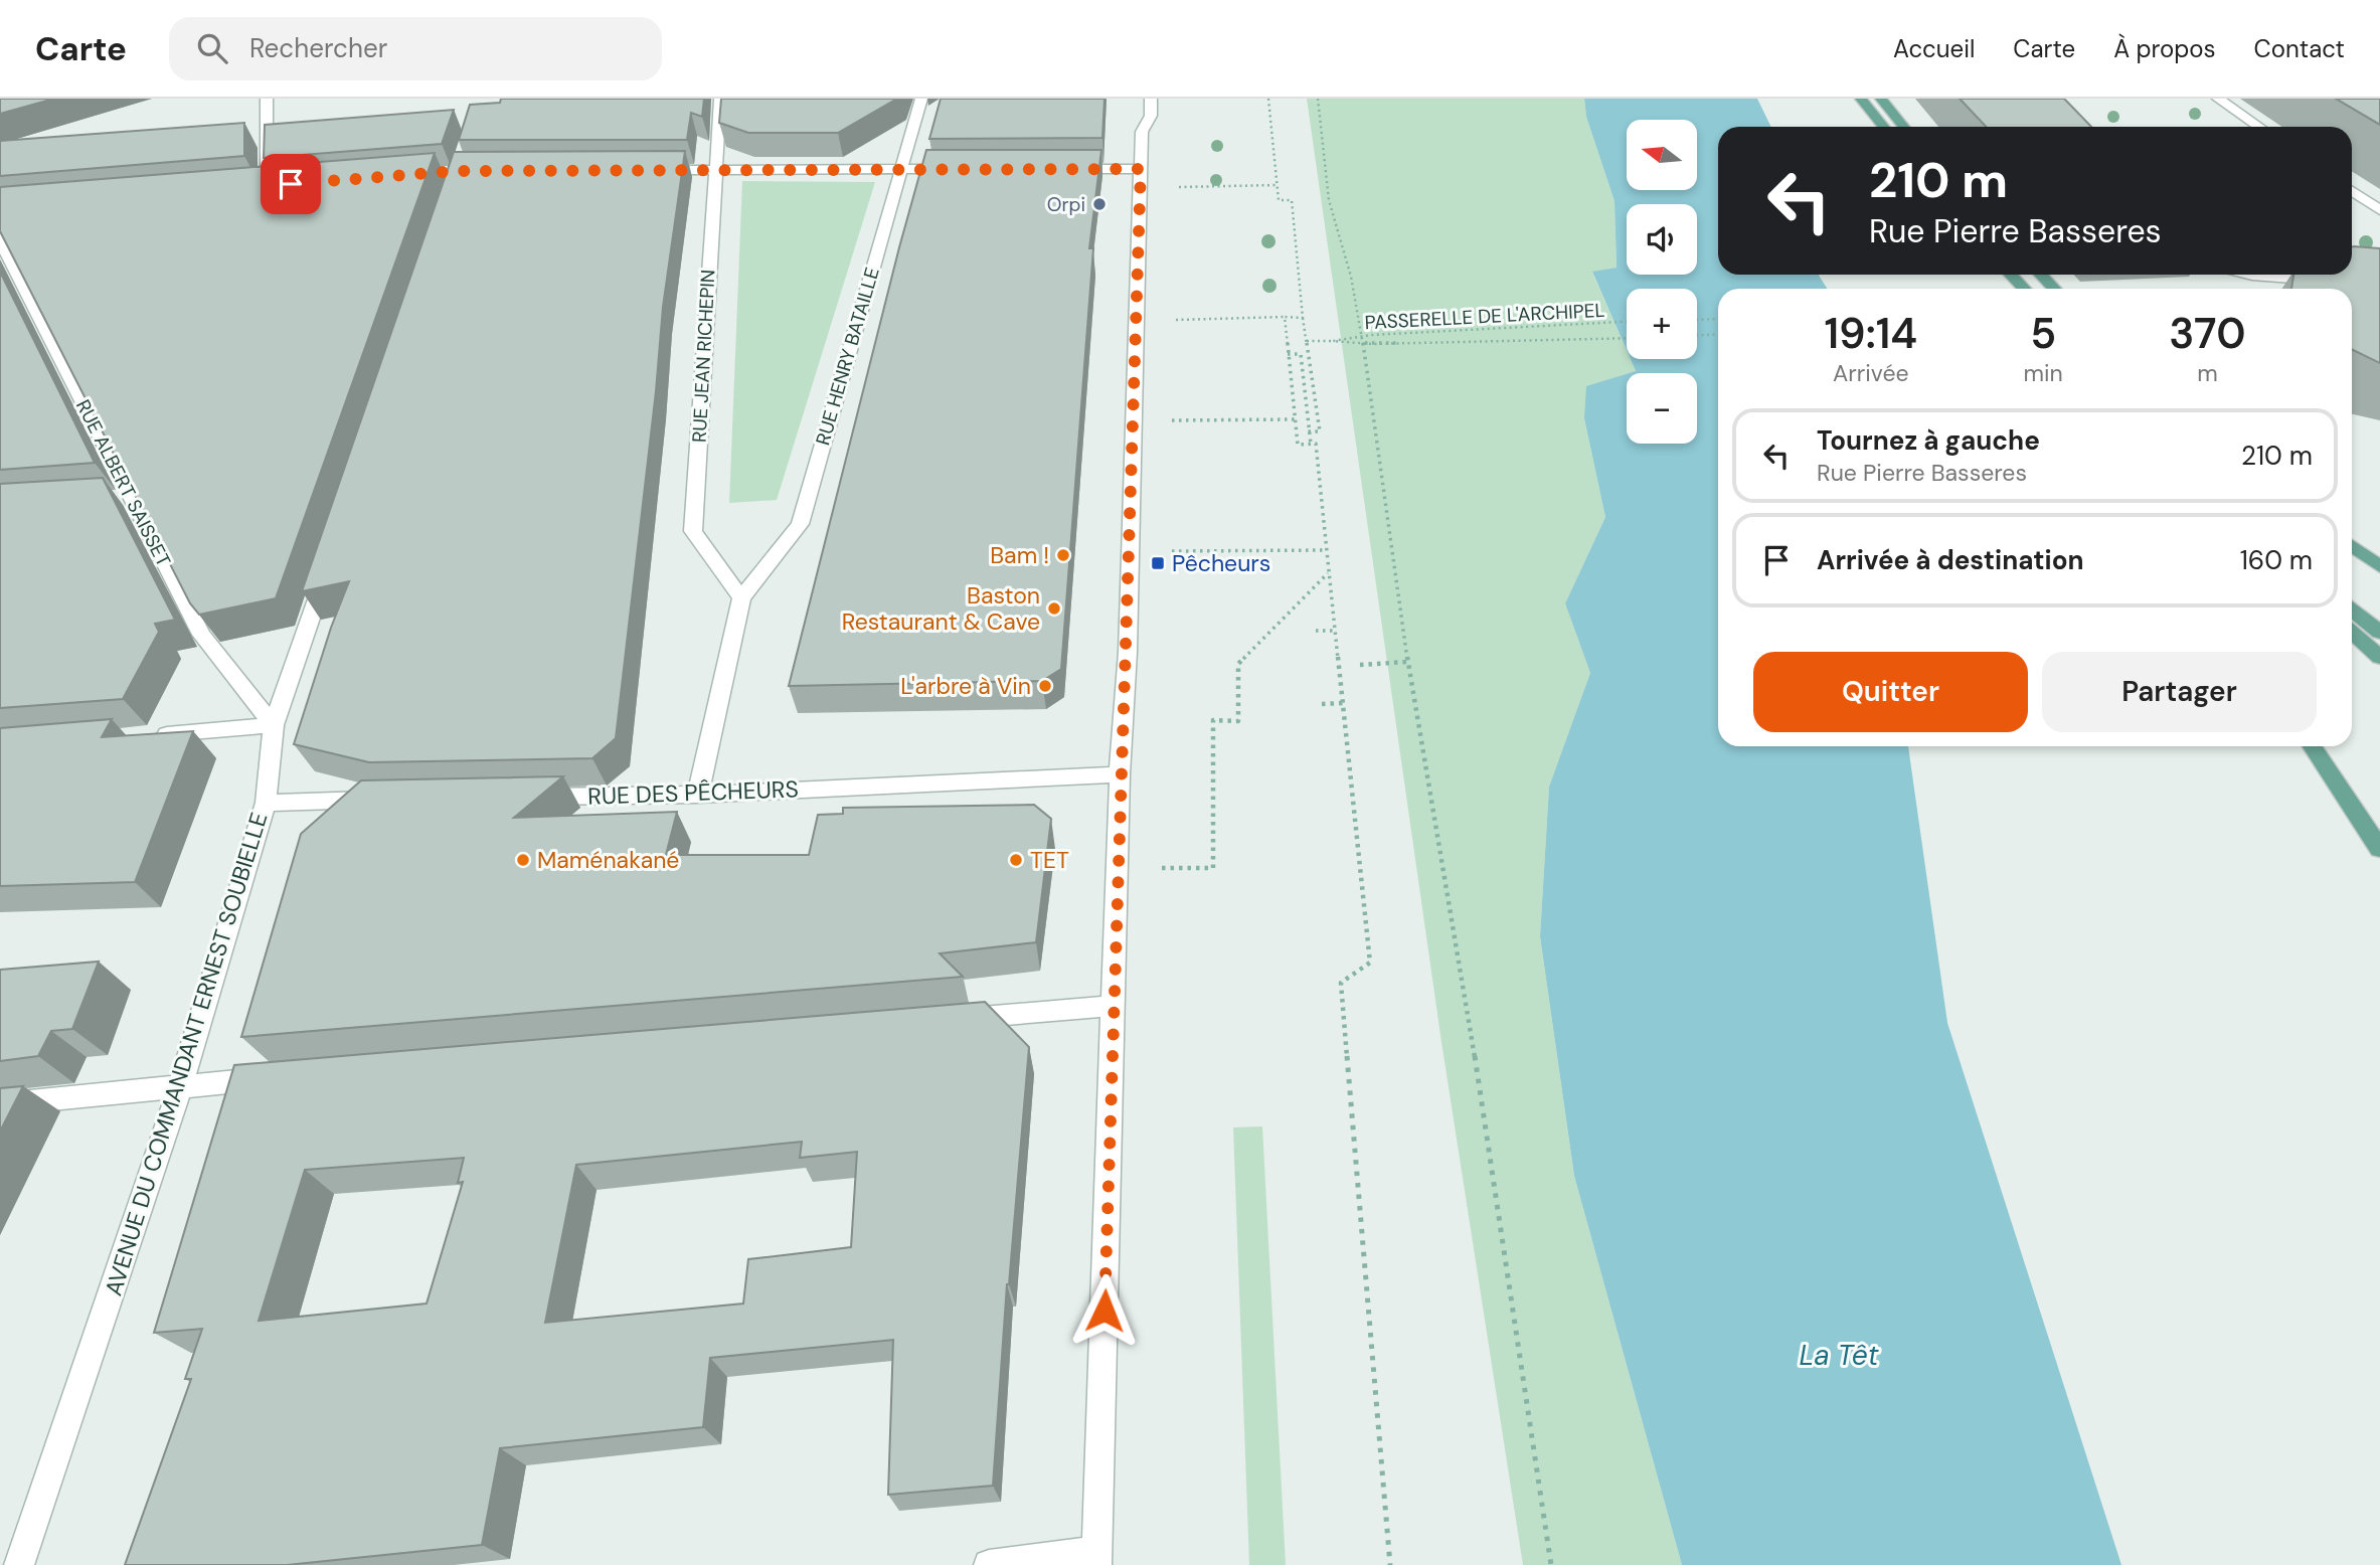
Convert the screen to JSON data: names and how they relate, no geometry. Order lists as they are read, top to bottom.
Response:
{
  "streets": {
    "street": [
      "RUE JEAN RICHEPIN",
      "RUE HENRY BATAILLE",
      "RUE ALBERT SAISSET",
      "RUE DES PÊCHEURS",
      "AVENUE DU COMMANDANT ERNEST SOUBIELLE"
    ],
    "path": ["PASSERELLE DE L'ARCHIPEL"]
  },
  "crossings": [
    ["RUE JEAN RICHEPIN", "RUE HENRY BATAILLE"],
    ["RUE ALBERT SAISSET", "AVENUE DU COMMANDANT ERNEST SOUBIELLE"]
  ],
  "water": ["La Têt"],
  "places": {
    "other": [
      "Orpi",
      "Bam !",
      "Baston Restaurant & Cave",
      "L'arbre à Vin",
      "Maménakané",
      "TET"
    ],
    "transit": ["Pêcheurs"]
  },
  "north": "left",
  "page": {
    "header": "Carte",
    "search": "Rechercher",
    "nav": [
      "Accueil",
      "Carte",
      "À propos",
      "Contact"
    ],
    "map_buttons": ["+", "−"],
    "turn": ["210 m", "Rue Pierre Basseres"],
    "eta": [
      "19:14",
      "Arrivée",
      "5",
      "min",
      "370",
      "m"
    ],
    "list": [
      {
        "name": "Tournez à gauche",
        "note": "Rue Pierre Basseres",
        "value": "210 m"
      },
      {
        "name": "Arrivée à destination",
        "value": "160 m"
      }
    ],
    "buttons": ["Quitter", "Partager"]
  }
}
